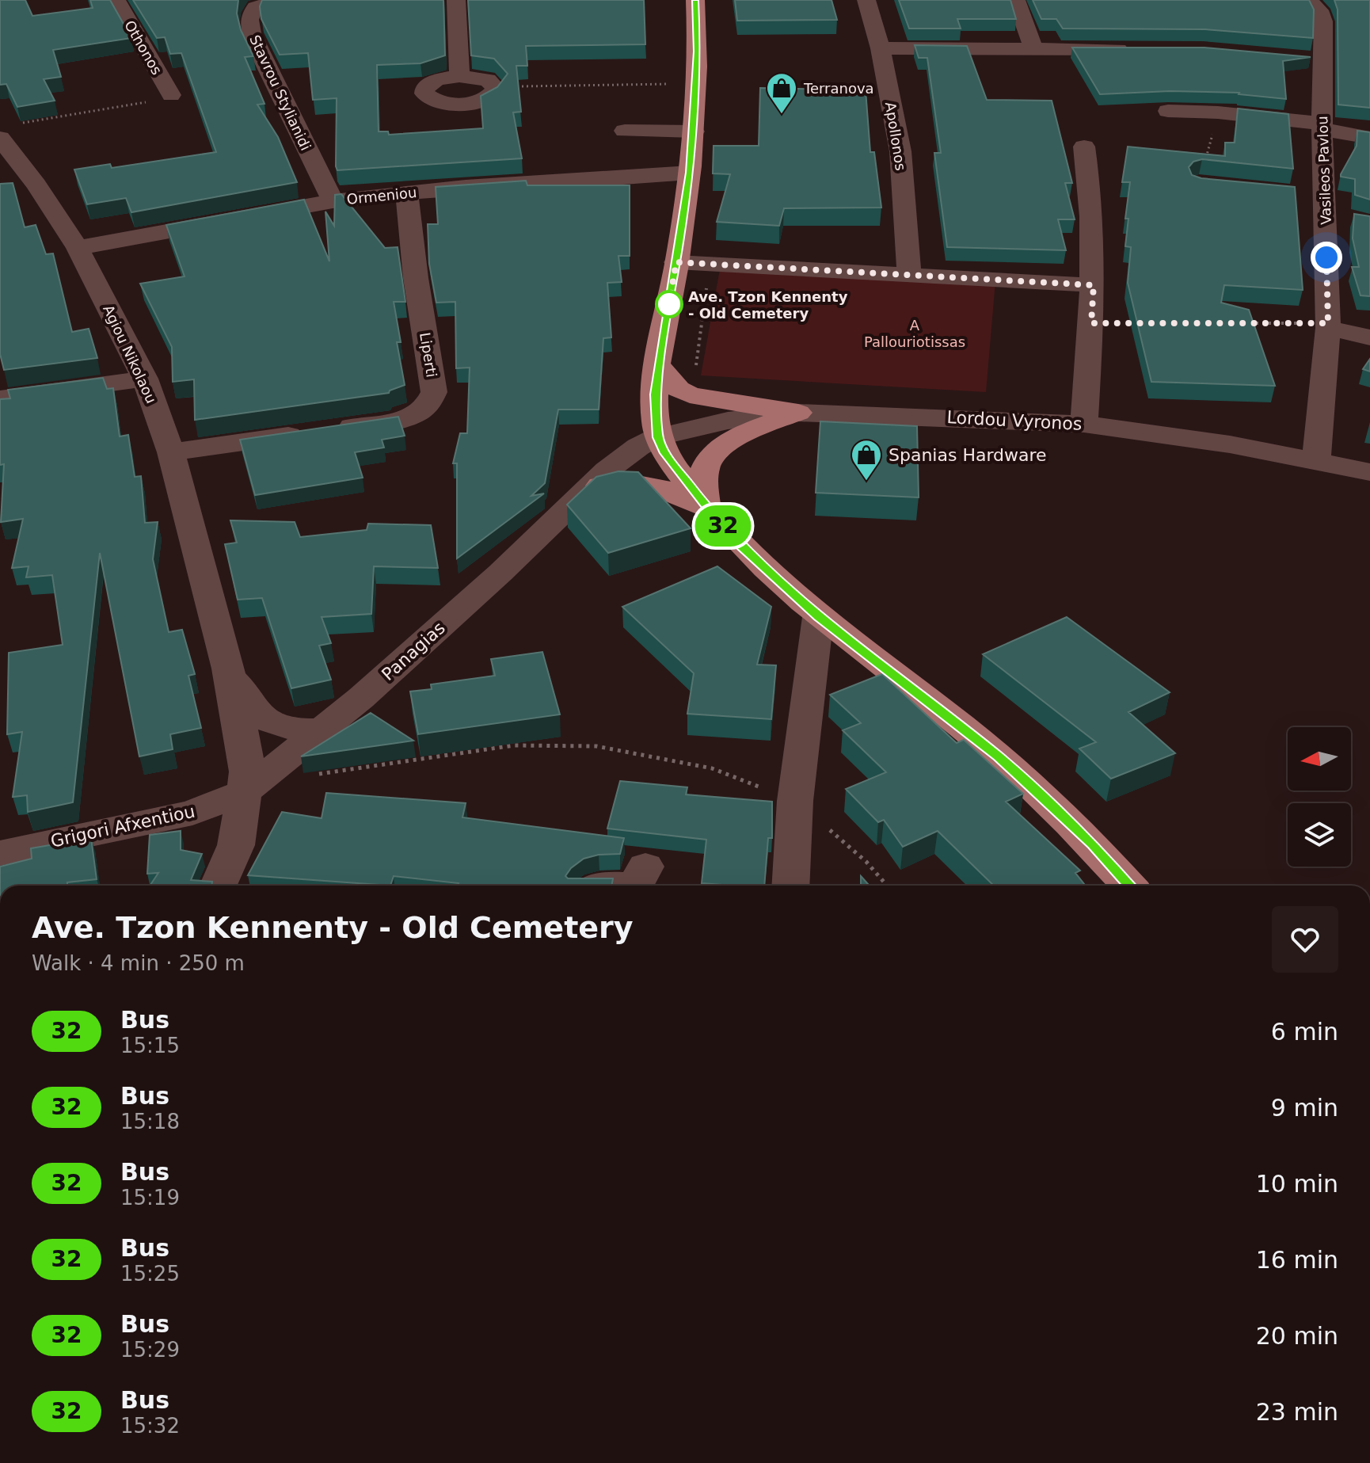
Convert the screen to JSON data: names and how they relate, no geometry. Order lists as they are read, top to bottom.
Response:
{
  "streets": {
    "street": [
      "Othonos",
      "Stavrou Stylianidi",
      "Apollonos",
      "Vasileos Pavlou",
      "Ormeniou",
      "Agiou Nikolaou",
      "Liperti",
      "Lordou Vyronos",
      "Panagias",
      "Grigori Afxentiou"
    ]
  },
  "crossings": [
    ["Stavrou Stylianidi", "Ormeniou"],
    ["Vasileos Pavlou", "Lordou Vyronos"],
    ["Ormeniou", "Agiou Nikolaou"],
    ["Ormeniou", "Liperti"],
    ["Agiou Nikolaou", "Liperti"],
    ["Agiou Nikolaou", "Panagias"],
    ["Agiou Nikolaou", "Grigori Afxentiou"],
    ["Lordou Vyronos", "Panagias"],
    ["Panagias", "Grigori Afxentiou"]
  ],
  "parks": ["A Pallouriotissas"],
  "places": {
    "shop": ["Terranova", "Spanias Hardware"],
    "other": ["Ave. Tzon Kennenty - Old Cemetery"]
  },
  "lines": ["bus line 32"],
  "north": "left",
  "page": {
    "on_map": "32",
    "heading": ["Ave. Tzon Kennenty - Old Cemetery", "Walk · 4 min · 250 m"],
    "list": [
      {
        "mark": "32",
        "name": "Bus",
        "note": "15:15",
        "value": "6 min"
      },
      {
        "mark": "32",
        "name": "Bus",
        "note": "15:18",
        "value": "9 min"
      },
      {
        "mark": "32",
        "name": "Bus",
        "note": "15:19",
        "value": "10 min"
      },
      {
        "mark": "32",
        "name": "Bus",
        "note": "15:25",
        "value": "16 min"
      },
      {
        "mark": "32",
        "name": "Bus",
        "note": "15:29",
        "value": "20 min"
      },
      {
        "mark": "32",
        "name": "Bus",
        "note": "15:32",
        "value": "23 min"
      }
    ]
  }
}
